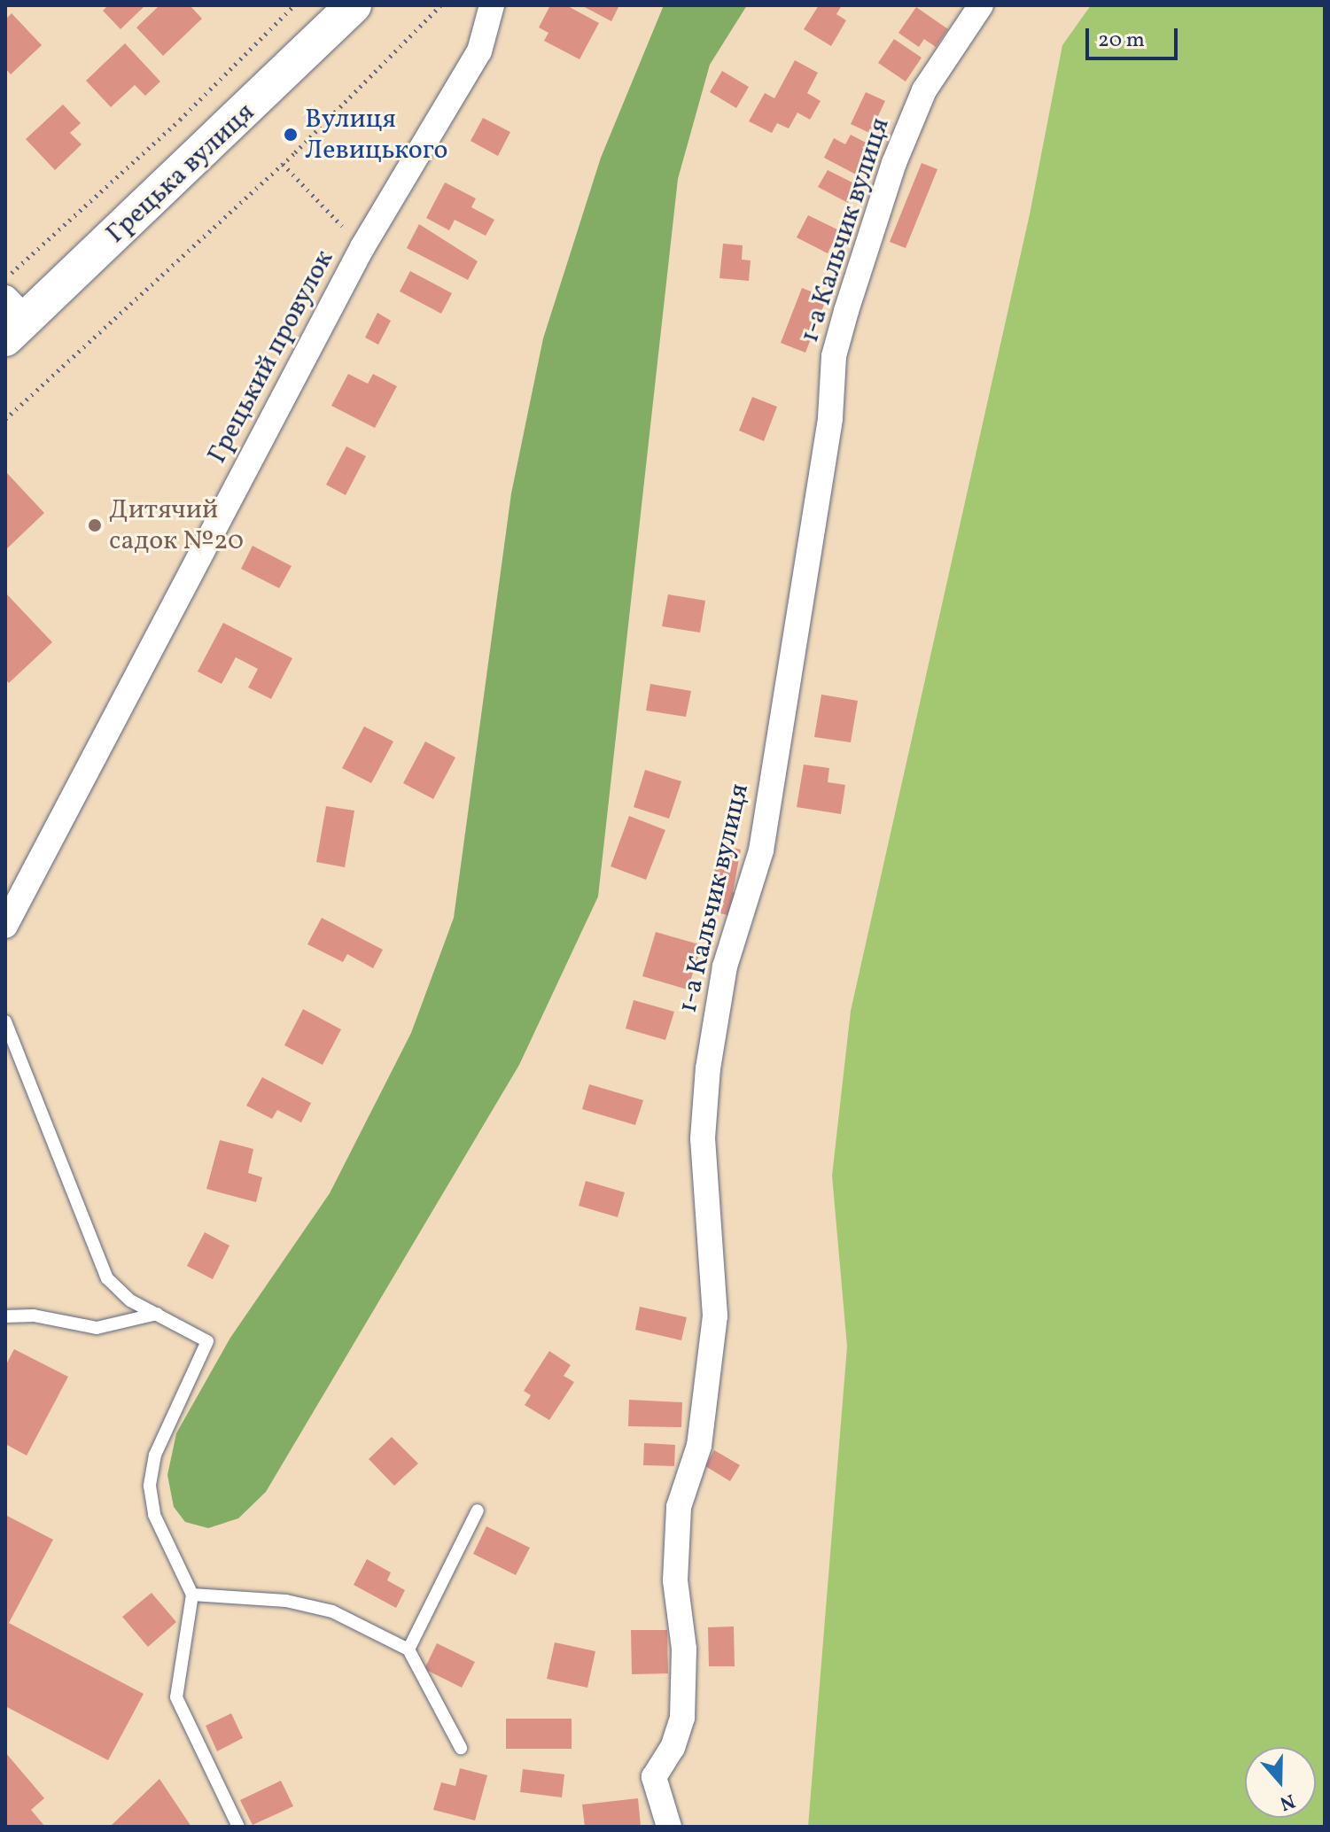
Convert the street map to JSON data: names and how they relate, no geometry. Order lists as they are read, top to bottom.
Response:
{
  "streets": {
    "street": ["Грецька вулиця", "1-а Кальчик вулиця", "Грецький провулок"]
  },
  "places": ["Вулиця Левицького", "Дитячий садок №20"],
  "scale_bar": "20 m",
  "north": "bottom"
}
